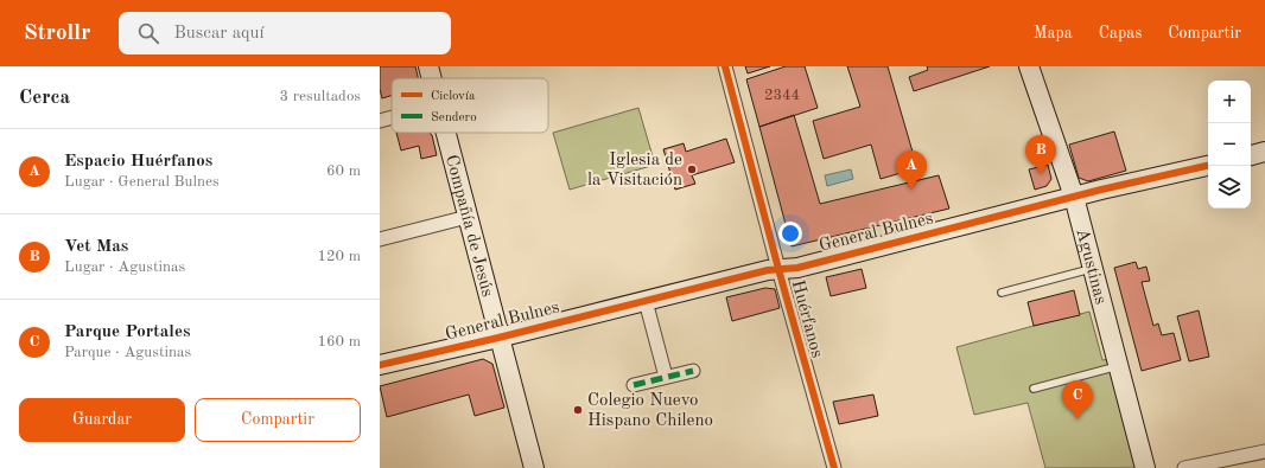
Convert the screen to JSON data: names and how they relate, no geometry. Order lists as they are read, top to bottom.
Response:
{
  "streets": {
    "street": [
      "Compañía de Jesús",
      "General Bulnes",
      "Agustinas",
      "Huérfanos"
    ]
  },
  "crossings": [
    ["Compañía de Jesús", "General Bulnes"],
    ["General Bulnes", "Agustinas"],
    ["General Bulnes", "Huérfanos"]
  ],
  "places": ["Iglesia de la Visitación", "Colegio Nuevo Hispano Chileno"],
  "house_numbers": ["2344"],
  "legend": ["Ciclovía", "Sendero"],
  "page": {
    "header": "Strollr",
    "search": "Buscar aquí",
    "nav": ["Mapa", "Capas", "Compartir"],
    "heading": ["Cerca", "3 resultados"],
    "map_buttons": ["+", "−"],
    "list": [
      {
        "mark": "A",
        "name": "Espacio Huérfanos",
        "note": "Lugar · General Bulnes",
        "value": "60 m"
      },
      {
        "mark": "B",
        "name": "Vet Mas",
        "note": "Lugar · Agustinas",
        "value": "120 m"
      },
      {
        "mark": "C",
        "name": "Parque Portales",
        "note": "Parque · Agustinas",
        "value": "160 m"
      }
    ],
    "pins": ["B", "A", "C"],
    "buttons": ["Guardar", "Compartir"]
  }
}
